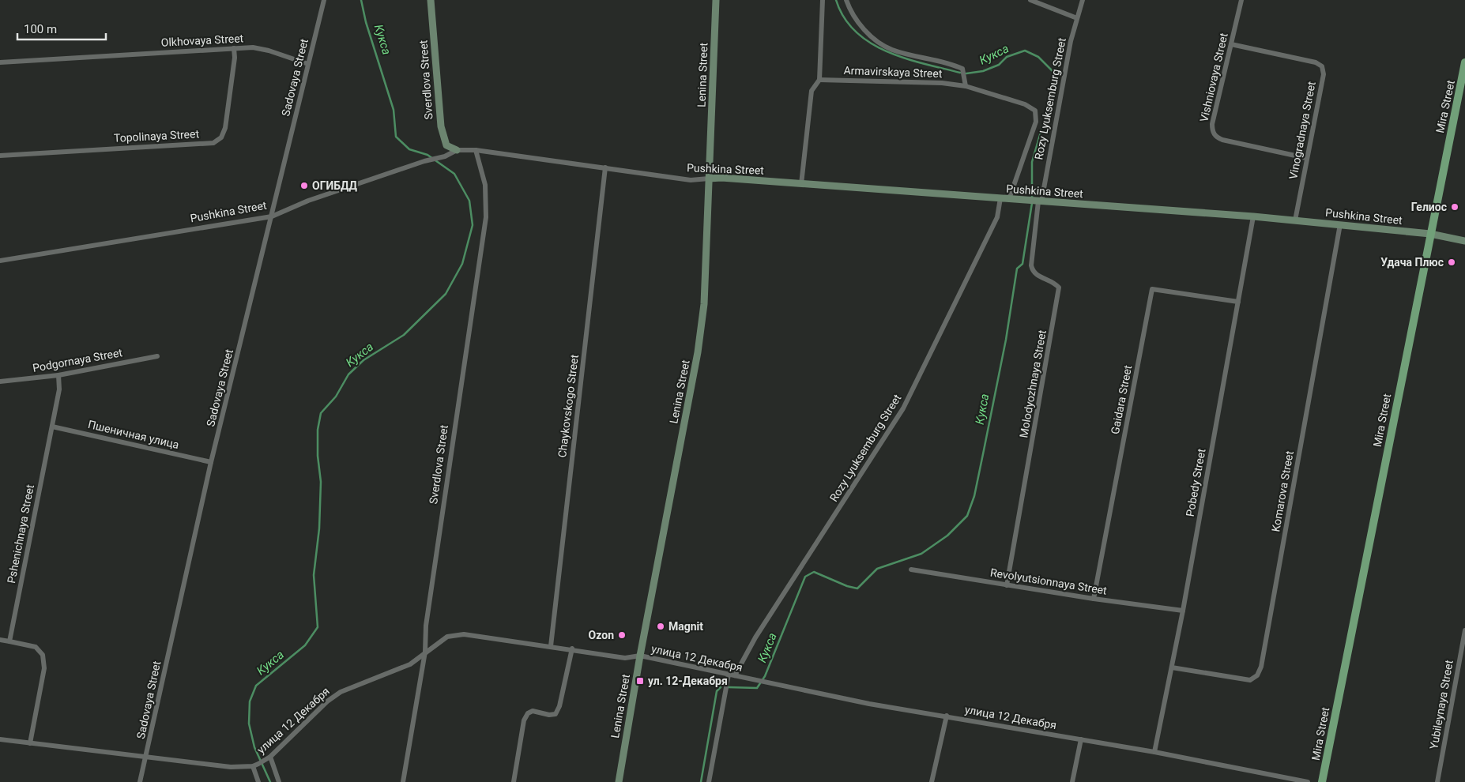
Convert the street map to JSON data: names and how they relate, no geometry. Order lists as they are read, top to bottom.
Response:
{
  "streets": {
    "main road": ["Mira Street"],
    "street": [
      "Olkhovaya Street",
      "Armavirskaya Street",
      "Lenina Street",
      "Sadovaya Street",
      "Vishniovaya Street",
      "Sverdlova Street",
      "Rozy Lyuksemburg Street",
      "Vinogradnaya Street",
      "Topolinaya Street",
      "Pushkina Street",
      "Podgornaya Street",
      "Molodyozhnaya Street",
      "Gaidara Street",
      "Chaykovskogo Street",
      "Пшеничная улица",
      "Pobedy Street",
      "Komarova Street",
      "Pshenichnaya Street",
      "Revolyutsionnaya Street",
      "улица 12 Декабря",
      "Yubileynaya Street"
    ]
  },
  "crossings": [
    ["Olkhovaya Street", "Sadovaya Street"],
    ["Olkhovaya Street", "Topolinaya Street"],
    ["Armavirskaya Street", "Pushkina Street"],
    ["Lenina Street", "Pushkina Street"],
    ["Lenina Street", "улица 12 Декабря"],
    ["Sadovaya Street", "Pushkina Street"],
    ["Sadovaya Street", "Пшеничная улица"],
    ["Sadovaya Street", "улица 12 Декабря"],
    ["Vishniovaya Street", "Vinogradnaya Street"],
    ["Sverdlova Street", "Pushkina Street"],
    ["Sverdlova Street", "улица 12 Декабря"],
    ["Rozy Lyuksemburg Street", "Pushkina Street"],
    ["Rozy Lyuksemburg Street", "Molodyozhnaya Street"],
    ["Rozy Lyuksemburg Street", "улица 12 Декабря"],
    ["Mira Street", "Pushkina Street"],
    ["Vinogradnaya Street", "Pushkina Street"],
    ["Pushkina Street", "Molodyozhnaya Street"],
    ["Pushkina Street", "Chaykovskogo Street"],
    ["Pushkina Street", "Pobedy Street"],
    ["Pushkina Street", "Komarova Street"],
    ["Podgornaya Street", "Pshenichnaya Street"],
    ["Molodyozhnaya Street", "Revolyutsionnaya Street"],
    ["Gaidara Street", "Pobedy Street"],
    ["Gaidara Street", "Revolyutsionnaya Street"],
    ["Chaykovskogo Street", "улица 12 Декабря"],
    ["Пшеничная улица", "Pshenichnaya Street"],
    ["Pobedy Street", "Komarova Street"],
    ["Pobedy Street", "Revolyutsionnaya Street"],
    ["Pobedy Street", "улица 12 Декабря"]
  ],
  "water": ["Кукса"],
  "places": {
    "other": [
      "ОГИБДД",
      "Гелиос",
      "Удача Плюс",
      "Magnit",
      "Ozon"
    ],
    "transit": ["ул. 12-Декабря"]
  },
  "scale_bar": "100 m"
}
